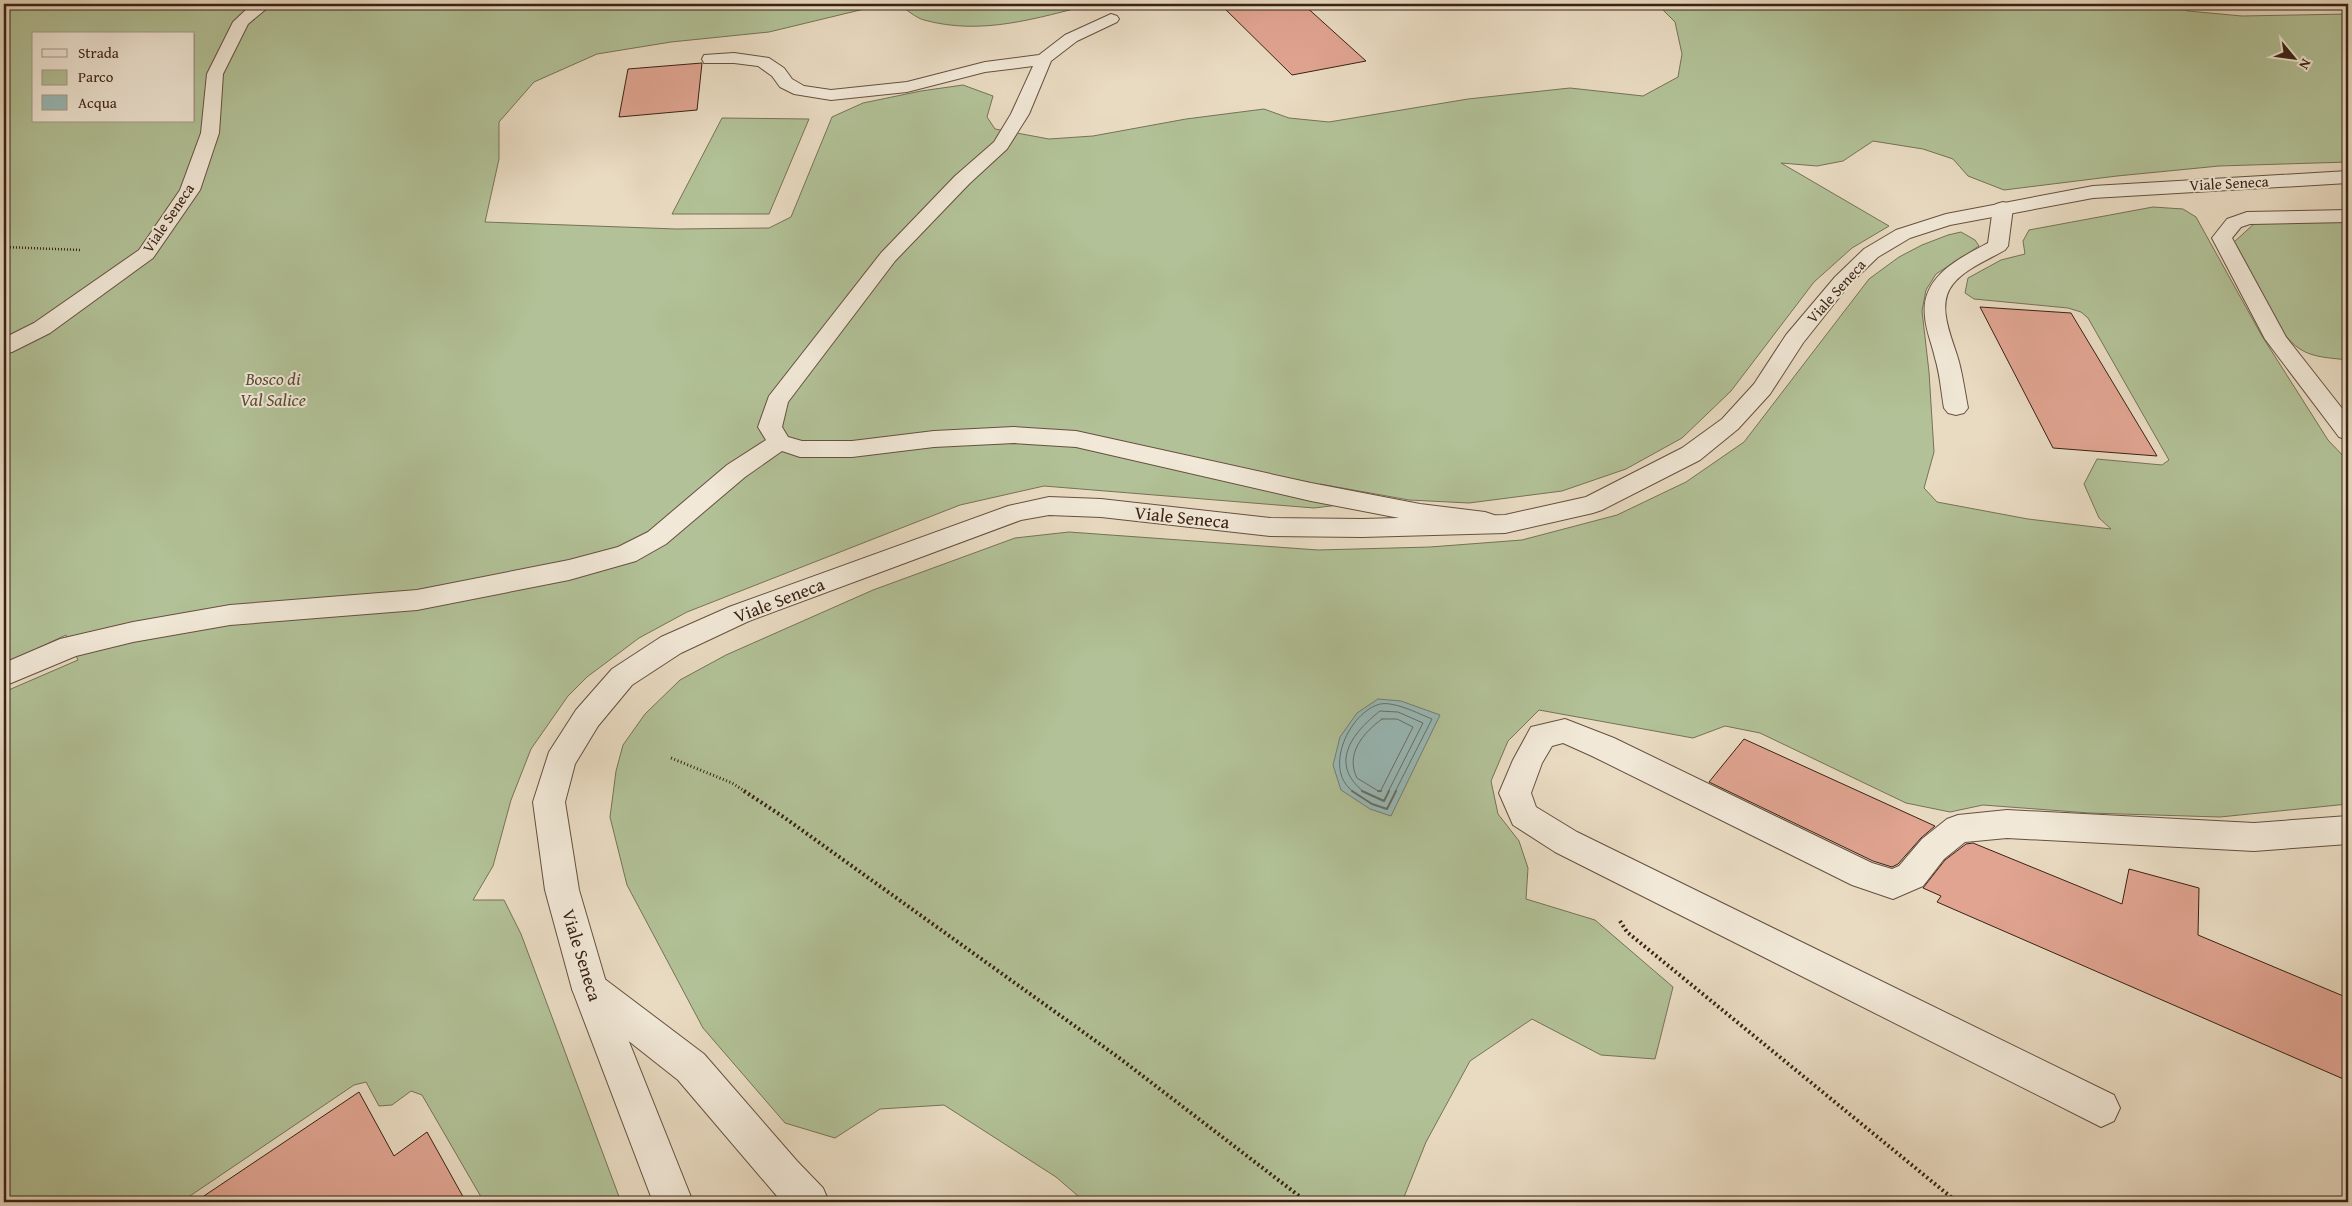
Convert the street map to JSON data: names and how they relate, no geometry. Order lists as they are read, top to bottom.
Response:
{
  "streets": {
    "street": ["Viale Seneca"]
  },
  "parks": ["Bosco di Val Salice"],
  "legend": ["Strada", "Parco", "Acqua"],
  "north": "bottom right"
}
